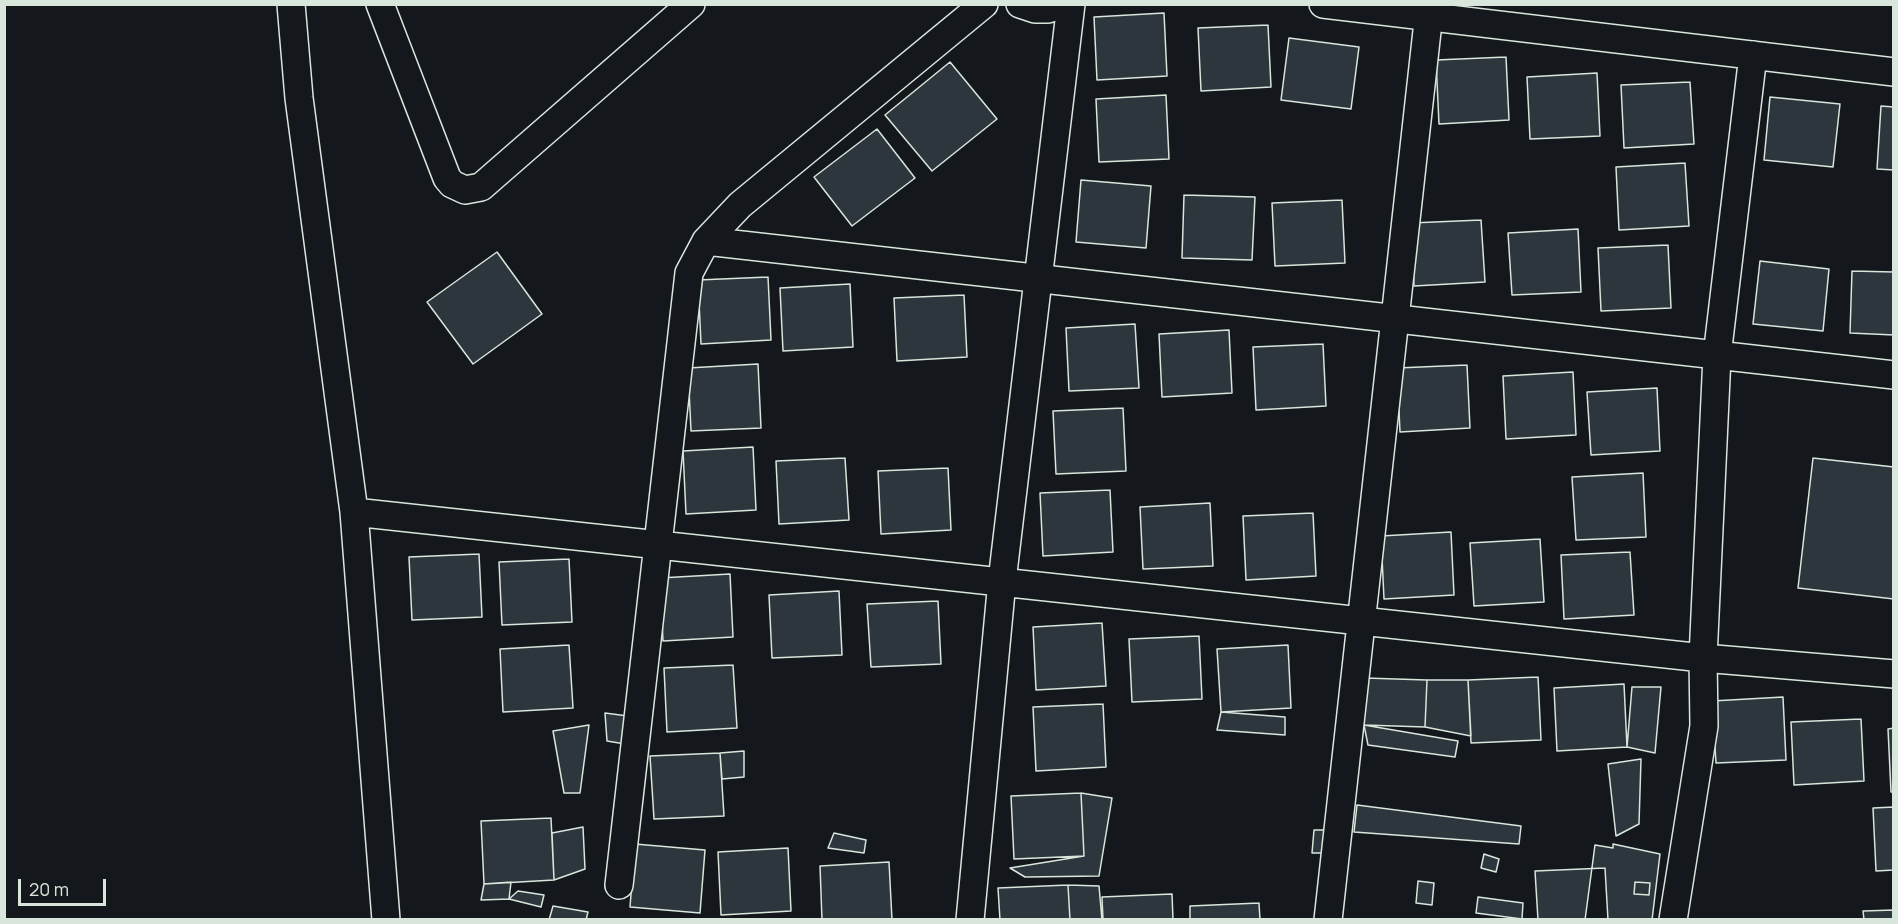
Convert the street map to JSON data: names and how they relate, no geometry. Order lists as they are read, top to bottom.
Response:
{
  "scale_bar": "20 m"
}
